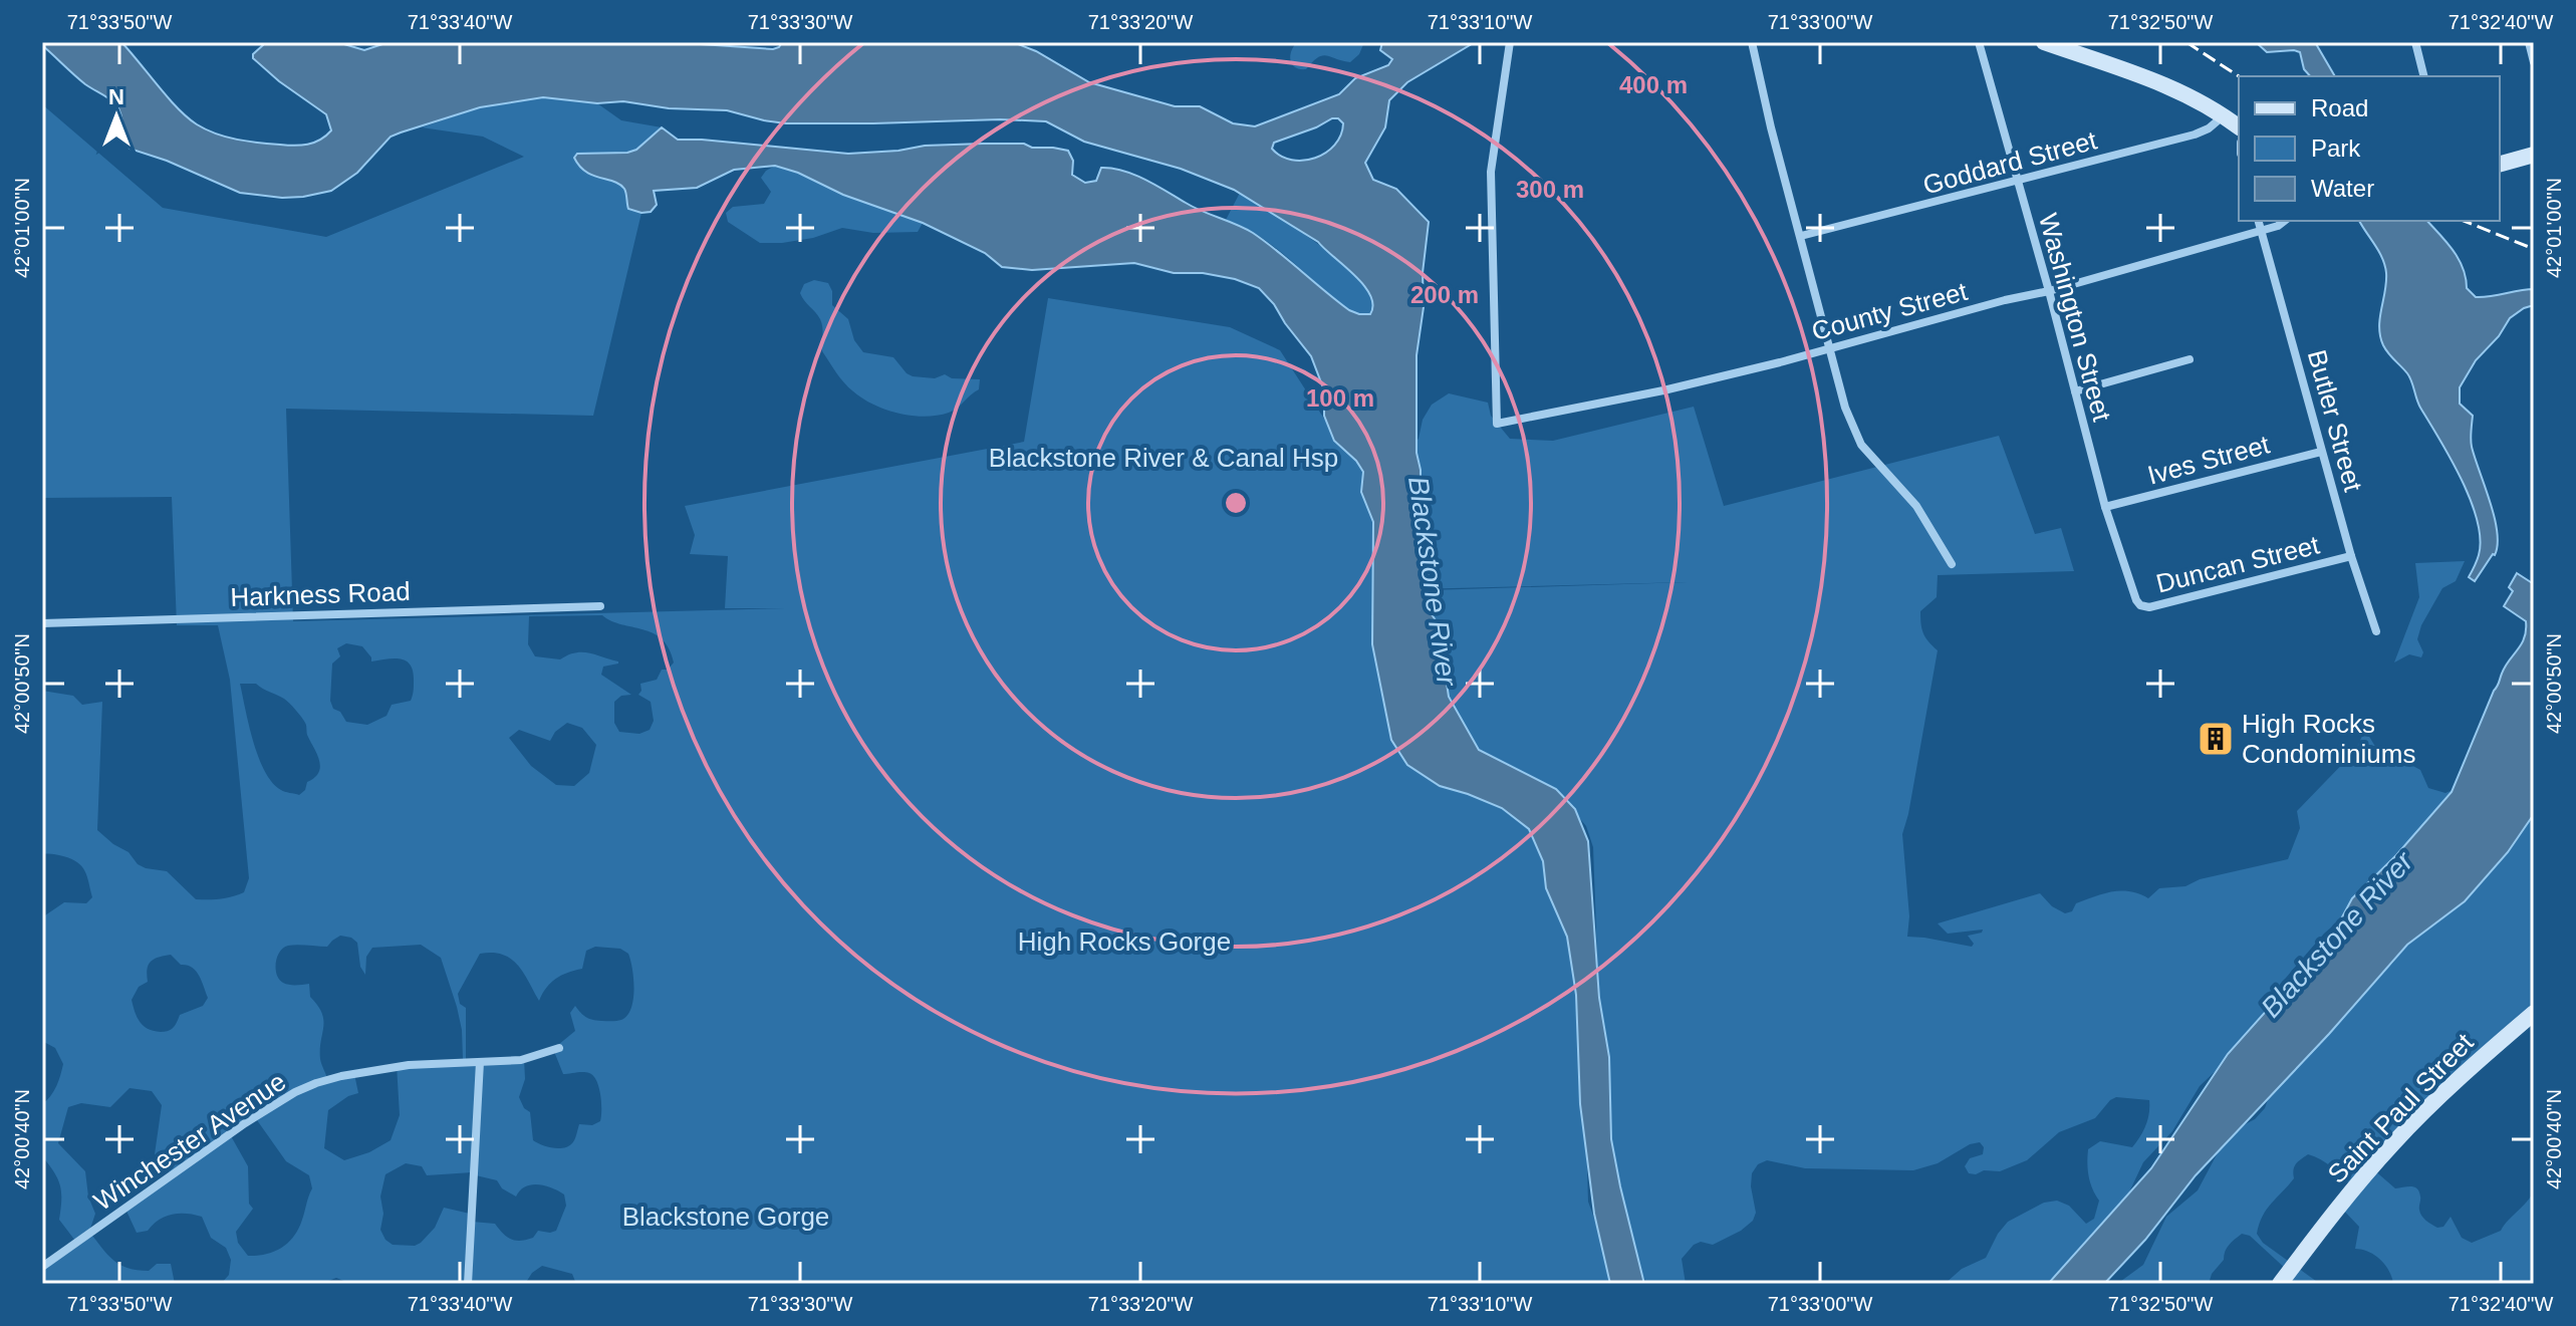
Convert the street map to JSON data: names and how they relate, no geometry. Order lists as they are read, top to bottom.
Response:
{
  "streets": {
    "main road": ["Saint Paul Street"],
    "street": [
      "Goddard Street",
      "County Street",
      "Washington Street",
      "Butler Street",
      "Ives Street",
      "Duncan Street",
      "Harkness Road",
      "Winchester Avenue"
    ]
  },
  "crossings": [
    ["Goddard Street", "Washington Street"],
    ["County Street", "Washington Street"],
    ["County Street", "Butler Street"],
    ["Washington Street", "Ives Street"],
    ["Washington Street", "Duncan Street"],
    ["Butler Street", "Ives Street"],
    ["Butler Street", "Duncan Street"]
  ],
  "water": ["Blackstone River"],
  "parks": ["Blackstone River & Canal Hsp", "High Rocks Gorge", "Blackstone Gorge"],
  "places": {
    "building": ["High Rocks Condominiums"]
  },
  "legend": ["Road", "Park", "Water"],
  "north": "top",
  "coordinates": [
    "71°33'50\"W",
    "71°33'40\"W",
    "71°33'30\"W",
    "71°33'20\"W",
    "71°33'10\"W",
    "71°33'00\"W",
    "71°32'50\"W",
    "71°32'40\"W",
    "42°01'00\"N",
    "42°00'50\"N",
    "42°00'40\"N"
  ],
  "rings": [
    "400 m",
    "300 m",
    "200 m",
    "100 m"
  ]
}
